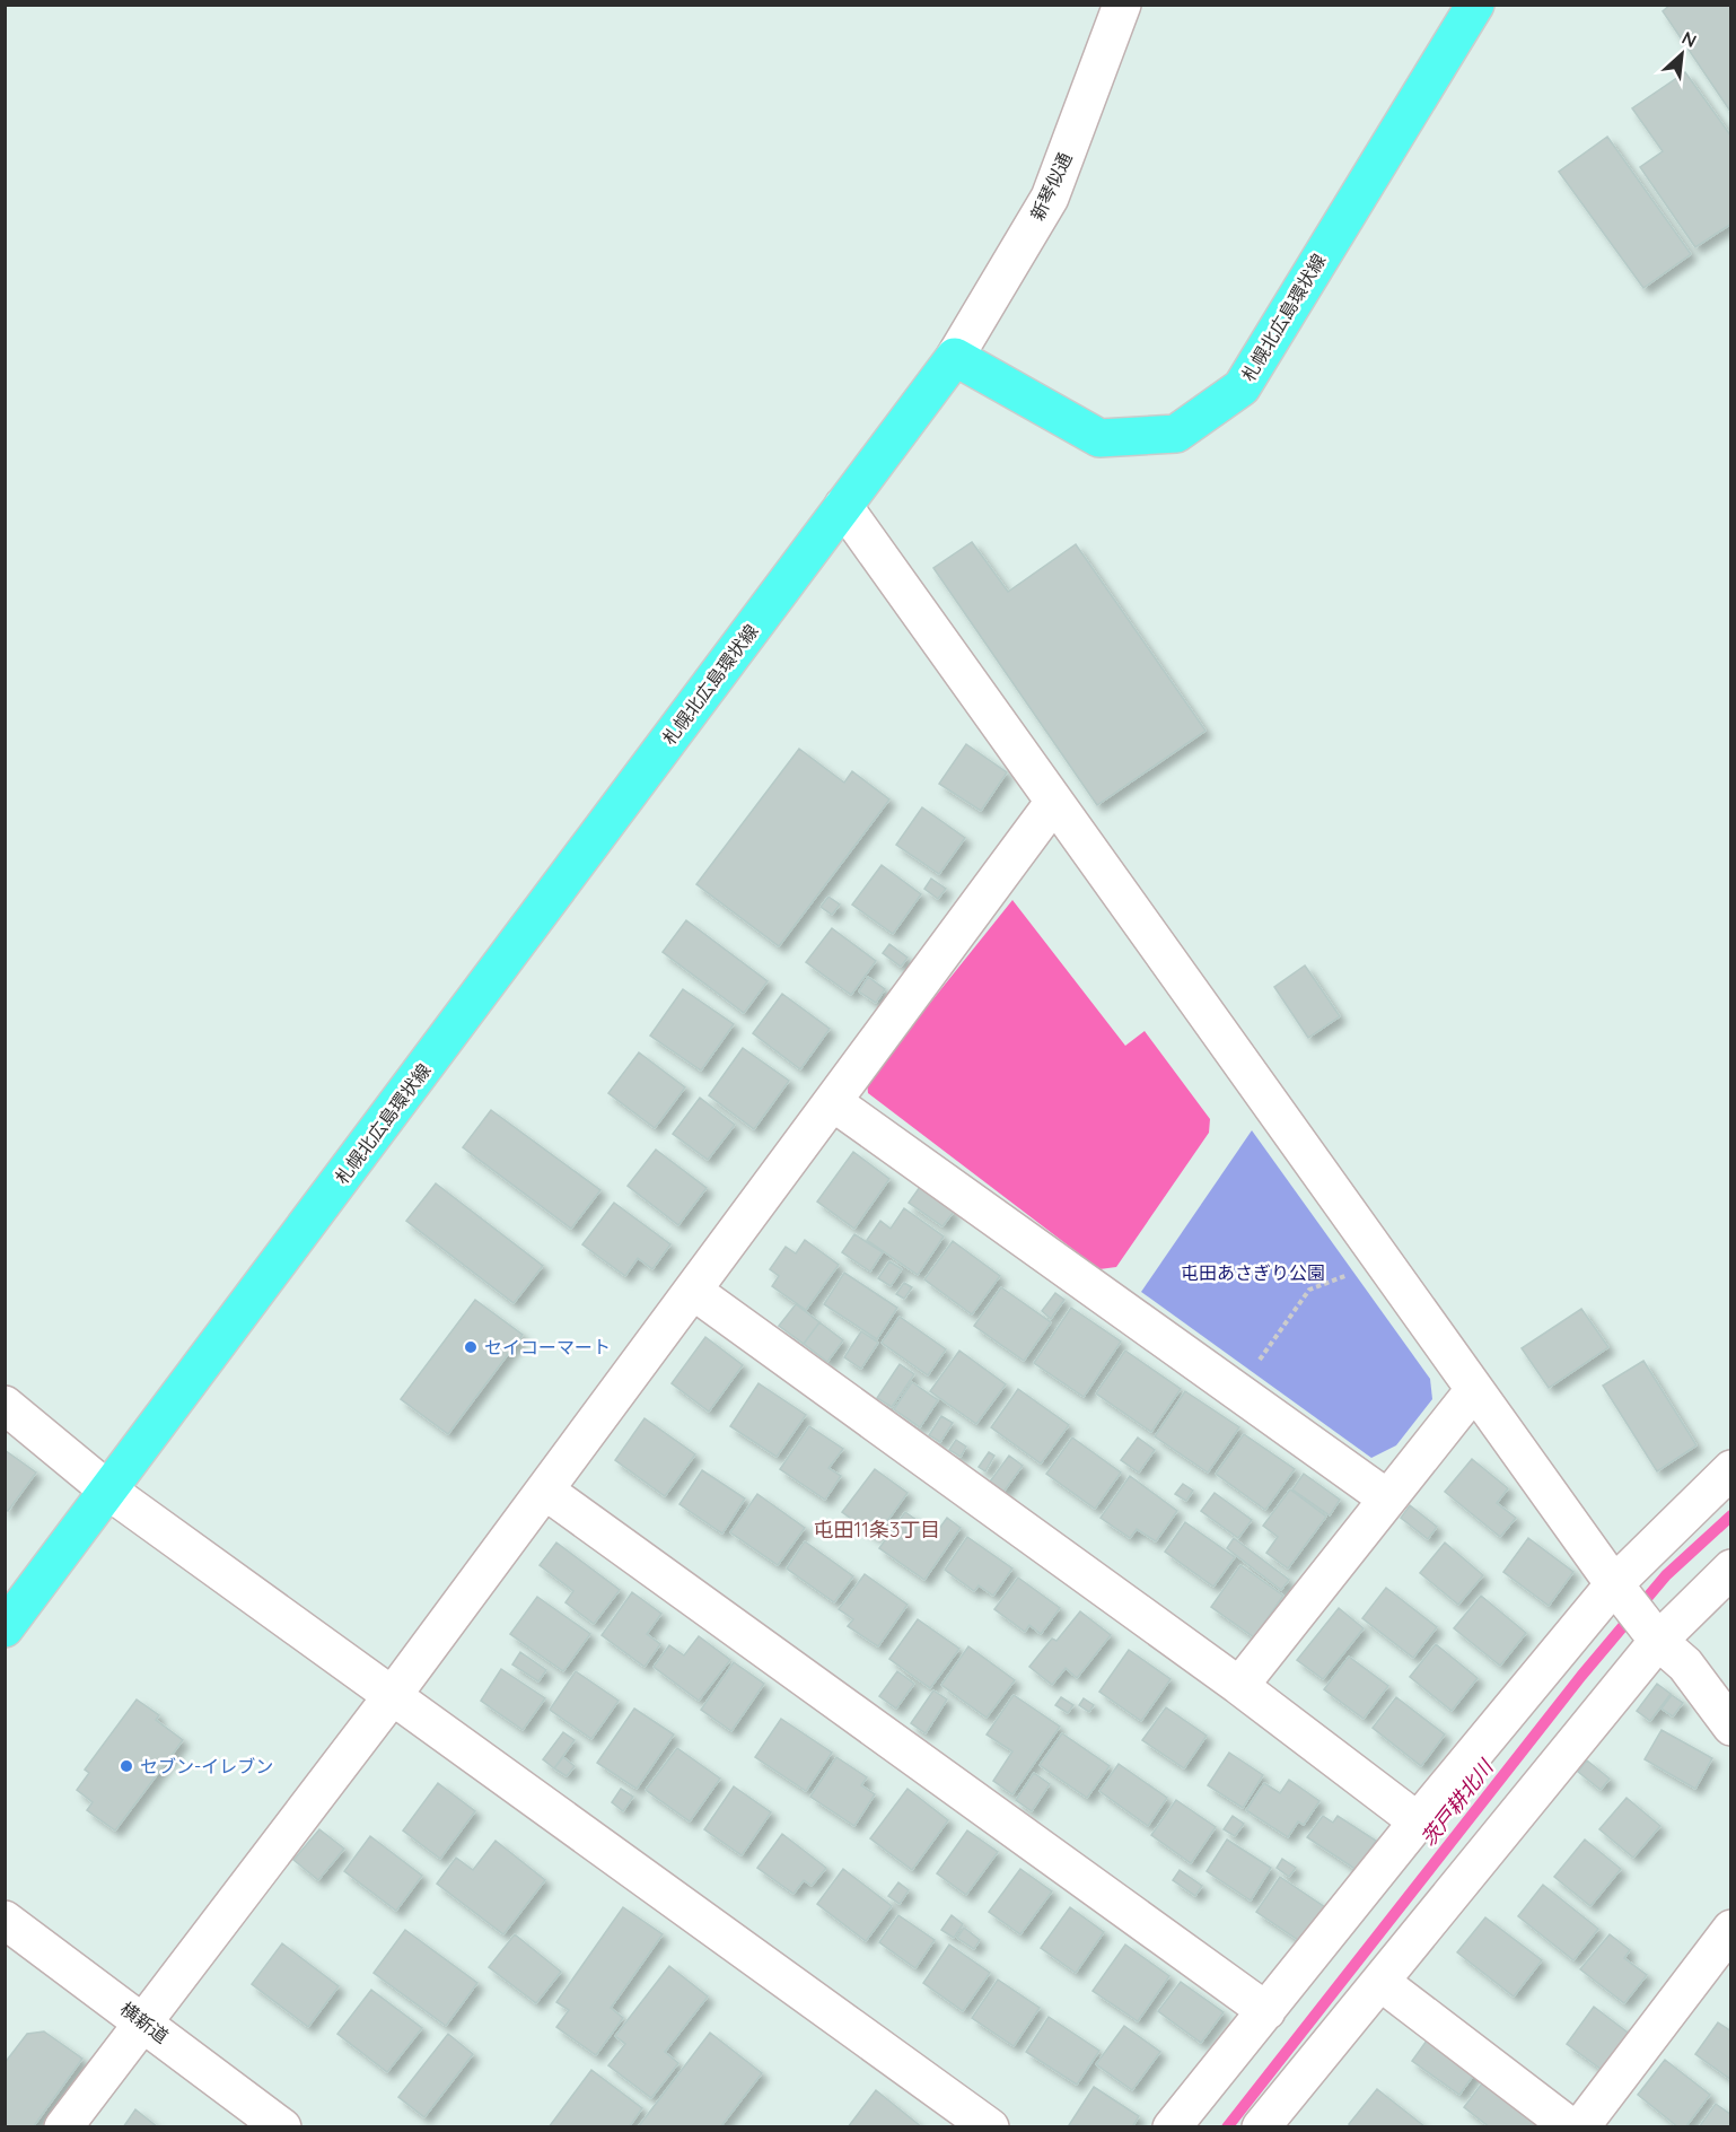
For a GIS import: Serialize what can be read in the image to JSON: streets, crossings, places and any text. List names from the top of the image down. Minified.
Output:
{"streets":{"main road":["札幌北広島環状線"],"street":["新琴似通","横新道"]},"crossings":[["新琴似通","札幌北広島環状線"]],"districts":["屯田11条3丁目"],"water":["茨戸耕北川"],"parks":["屯田あさぎり公園"],"places":["セイコーマート","セブン-イレブン"],"north":"top right"}
